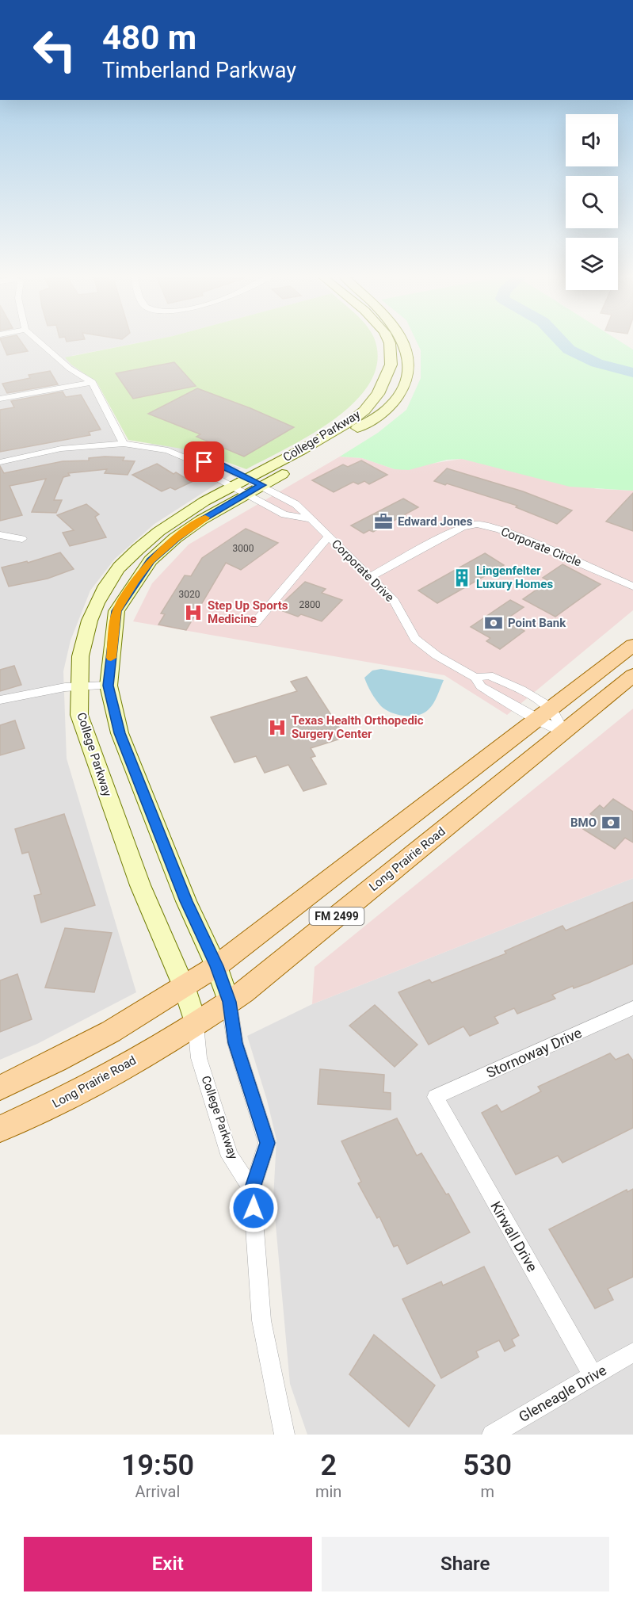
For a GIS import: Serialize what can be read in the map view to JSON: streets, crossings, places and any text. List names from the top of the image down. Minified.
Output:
{"streets":{"main road":["College Parkway","Long Prairie Road","FM 2499"],"street":["Corporate Circle","Corporate Drive","Stornoway Drive","Kirwall Drive","Gleneagle Drive"]},"crossings":[["College Parkway","Corporate Drive"],["College Parkway","Long Prairie Road"],["College Parkway","FM 2499"],["Corporate Circle","Corporate Drive"],["Corporate Drive","Long Prairie Road"],["Corporate Drive","FM 2499"],["Stornoway Drive","Kirwall Drive"],["Kirwall Drive","Gleneagle Drive"]],"places":{"office":["Edward Jones"],"building":["Lingenfelter Luxury Homes"],"hospital":["Step Up Sports Medicine","Texas Health Orthopedic Surgery Center"],"bank":["Point Bank","BMO"]},"house_numbers":["3000","3020","2800"],"page":{"turn":["480 m","Timberland Parkway"],"eta":["19:50","Arrival","2","min","530","m"],"buttons":["Exit","Share"]}}
